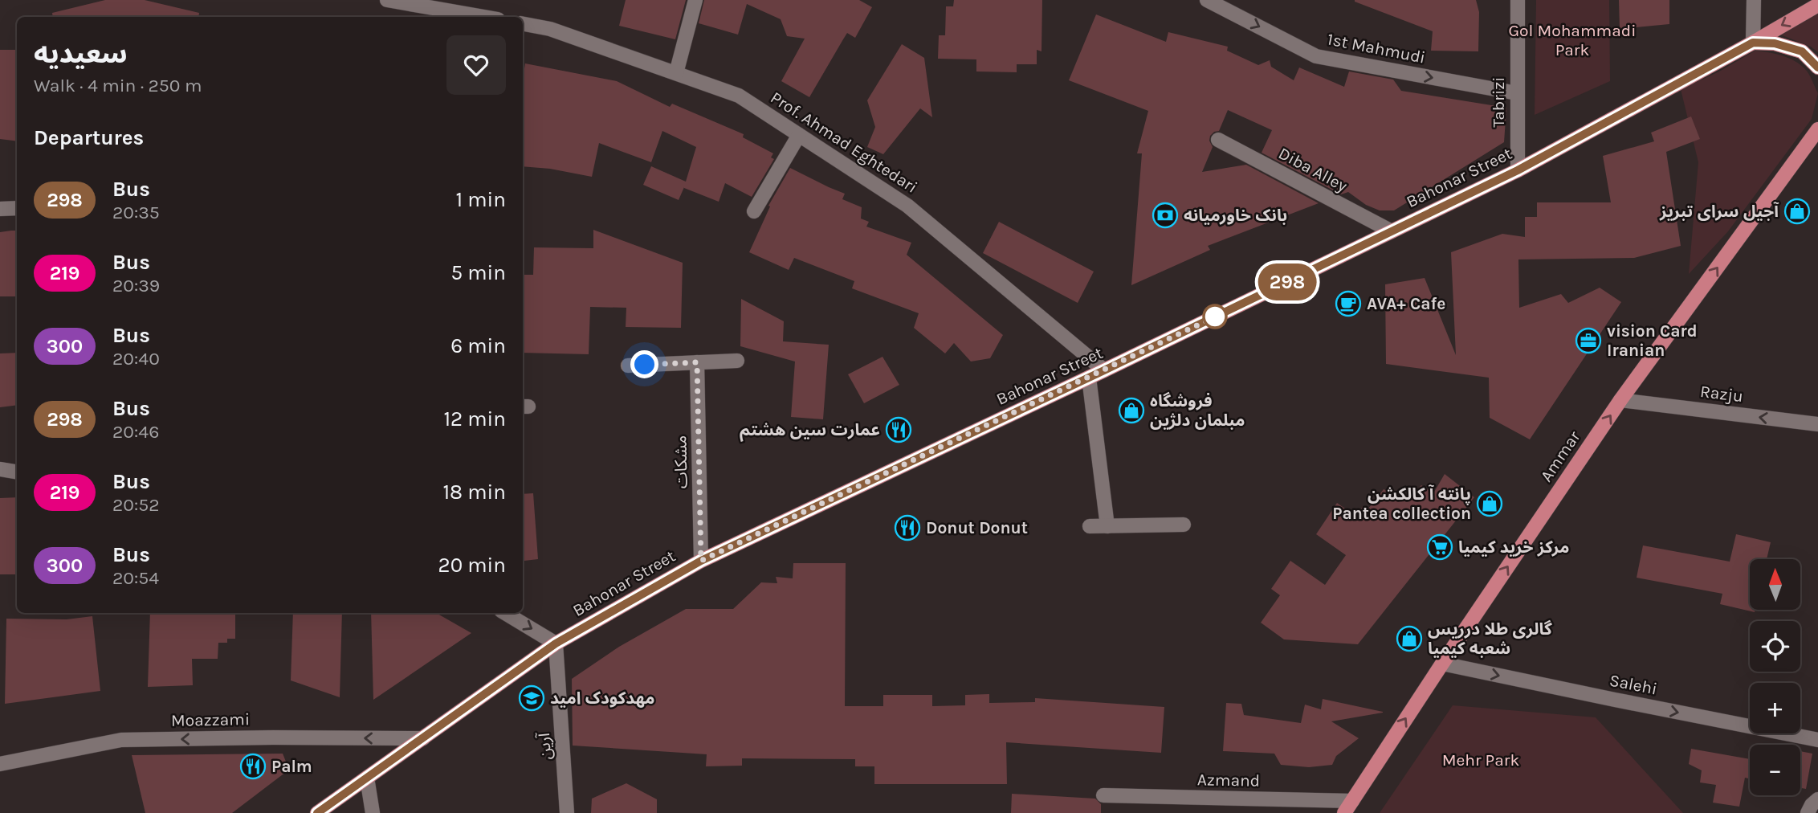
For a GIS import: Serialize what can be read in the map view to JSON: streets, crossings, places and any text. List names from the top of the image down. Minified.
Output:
{"streets":{"main road":["Bahonar Street","Ammar"],"street":["1st Mahmudi","Tabrizi","Prof. Ahmad Eghtedari","Diba Alley","Razju","مشکات","Salehi","Moazzami","آرین","Azmand"]},"crossings":[["1st Mahmudi","Tabrizi"],["Tabrizi","Bahonar Street"],["Prof. Ahmad Eghtedari","Bahonar Street"],["Diba Alley","Bahonar Street"],["Bahonar Street","مشکات"],["Bahonar Street","Moazzami"],["Bahonar Street","آرین"],["Razju","Ammar"],["Ammar","Salehi"],["Ammar","Azmand"]],"one_way":["1st Mahmudi","Razju","Ammar","Salehi","Moazzami"],"parks":["Gol Mohammadi Park","Mehr Park"],"places":{"shop":["آجیل سرای تبریز","فروشگاه مبلمان دلژین","پانته آ کالکشن Pantea collection","گالرى طلا درريس شعبه كيميا"],"bank":["بانک خاورمیانه"],"cafe":["AVA+ Cafe"],"office":["vision Card Iranian"],"restaurant":["عمارت سین هشتم","Donut Donut","Palm"],"supermarket":["مرکز خرید کیمیا"],"school or university":["مهدکودک امید"]},"lines":["bus line 298"],"north":"top","page":{"on_map":"298","heading":[["سعیدیه","Walk · 4 min · 250 m"],"Departures"],"list":[{"mark":"298","name":"Bus","note":"20:35","value":"1 min"},{"mark":"219","name":"Bus","note":"20:39","value":"5 min"},{"mark":"300","name":"Bus","note":"20:40","value":"6 min"},{"mark":"298","name":"Bus","note":"20:46","value":"12 min"},{"mark":"219","name":"Bus","note":"20:52","value":"18 min"},{"mark":"300","name":"Bus","note":"20:54","value":"20 min"}],"map_buttons":["+","−"]}}
